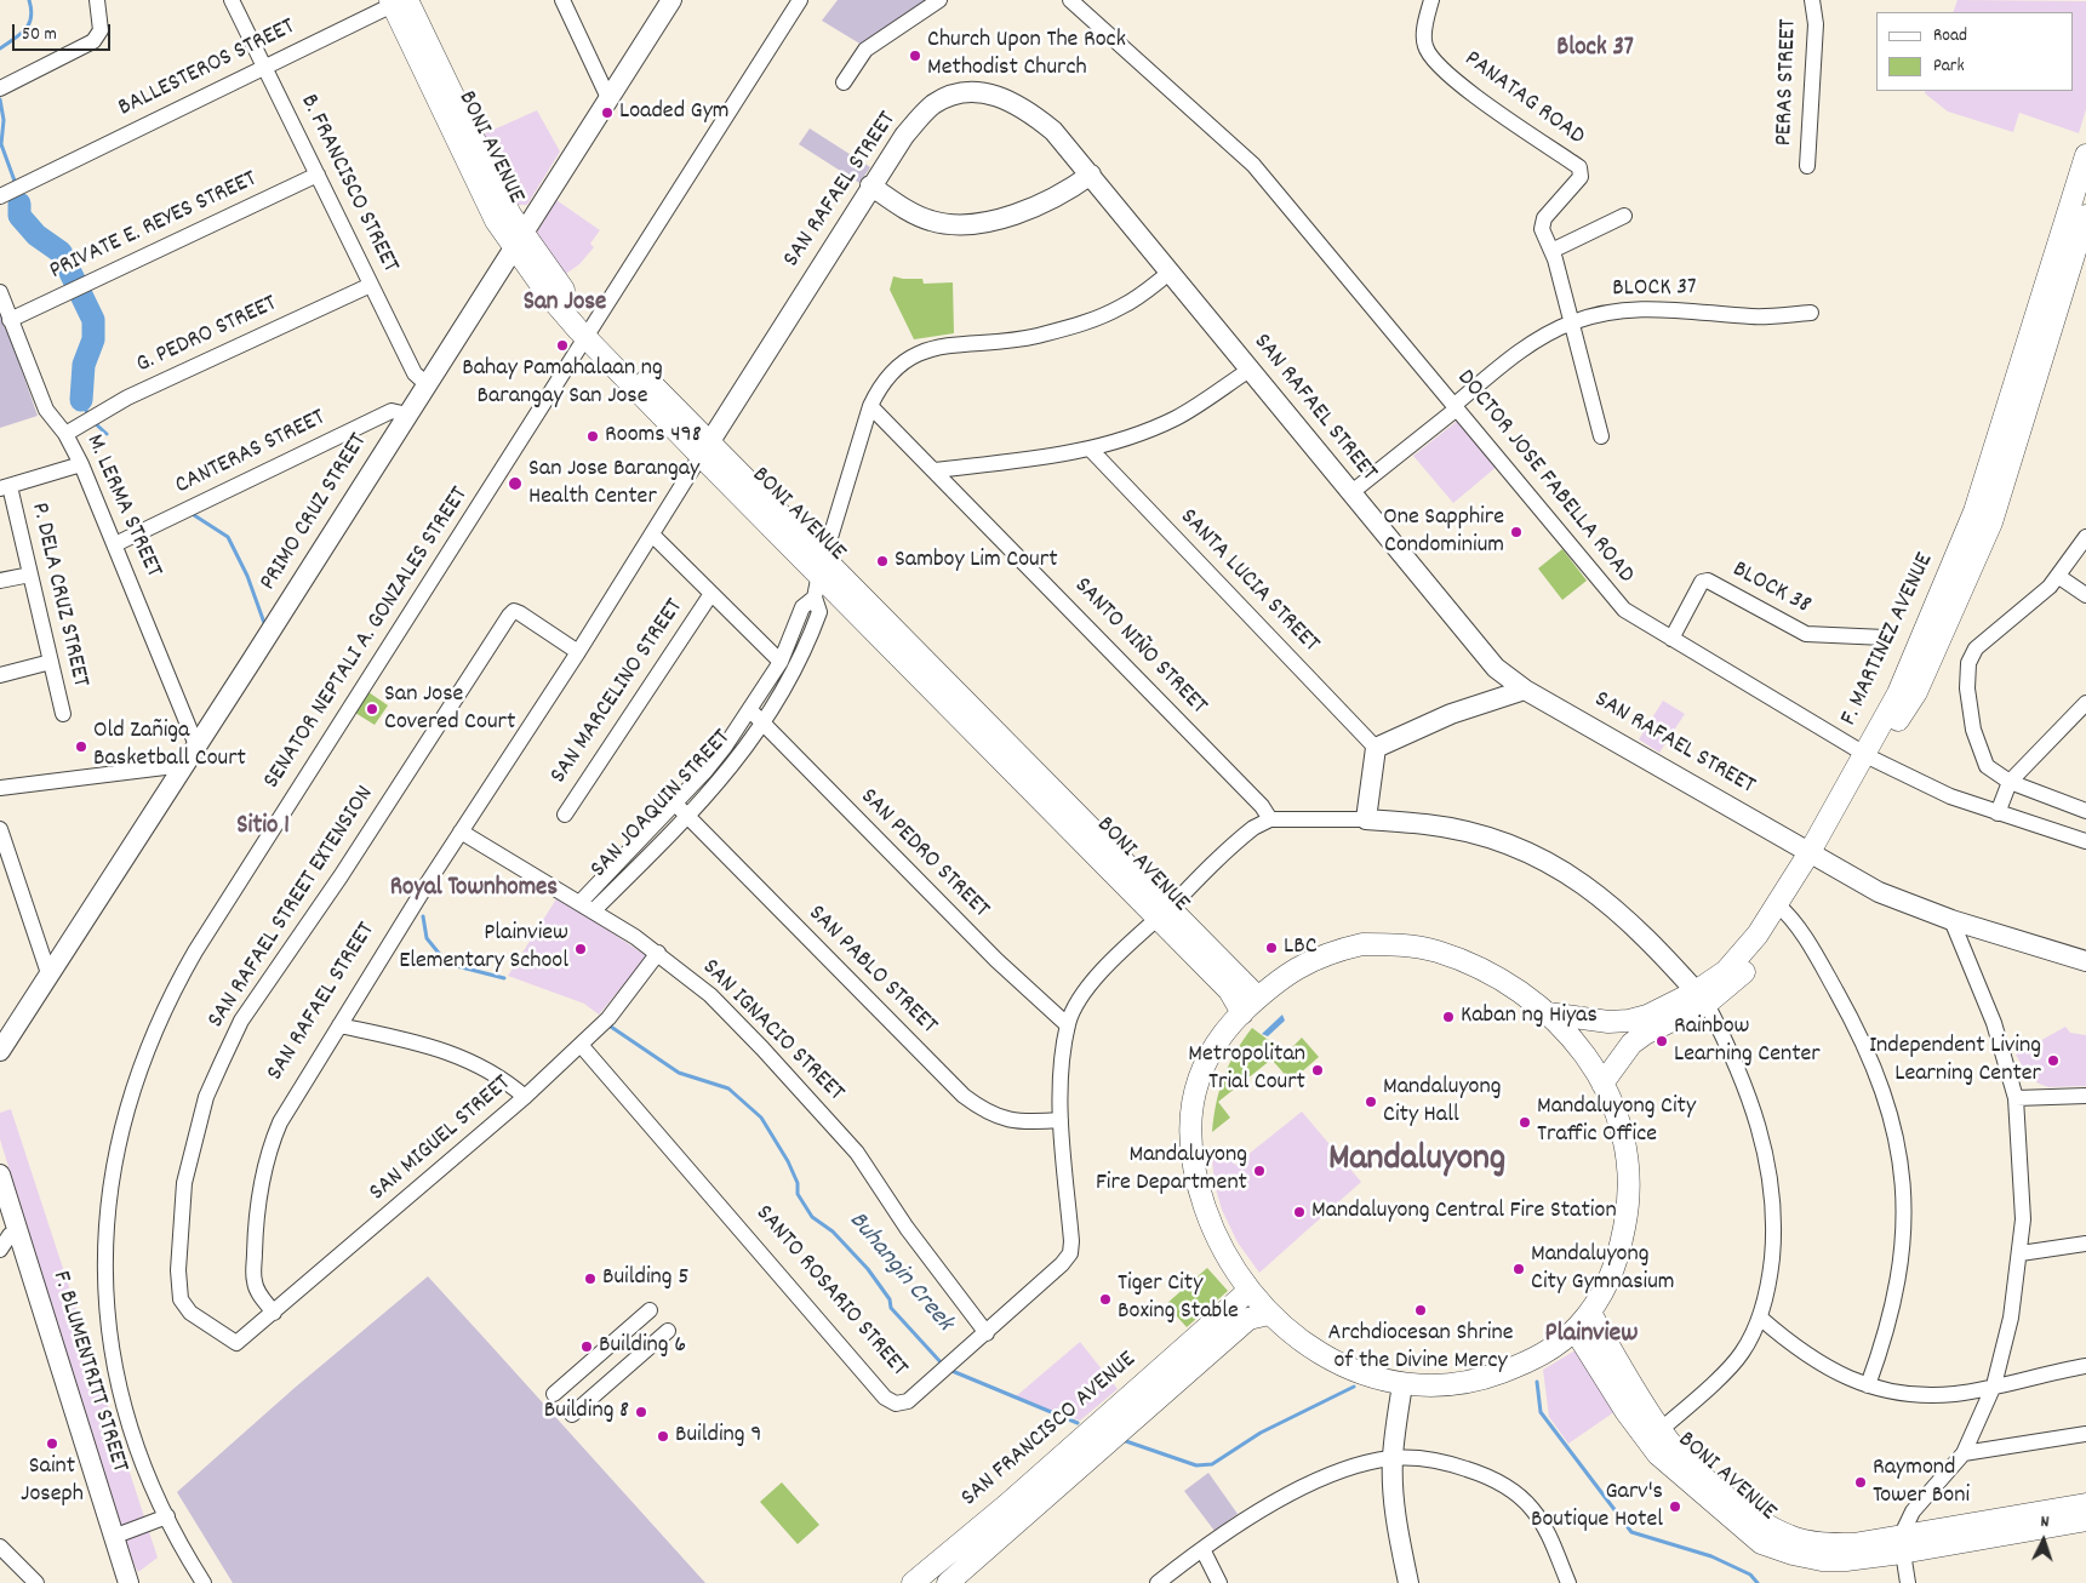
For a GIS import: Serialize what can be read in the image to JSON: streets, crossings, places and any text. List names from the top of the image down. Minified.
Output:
{"streets":{"main road":["BONI AVENUE","F. MARTINEZ AVENUE","SAN FRANCISCO AVENUE"],"street":["BALLESTEROS STREET","PERAS STREET","PANATAG ROAD","B. FRANCISCO STREET","SAN RAFAEL STREET","PRIVATE E. REYES STREET","BLOCK 37","G. PEDRO STREET","CANTERAS STREET","DOCTOR JOSE FABELLA ROAD","M. LERMA STREET","PRIMO CRUZ STREET","SANTA LUCIA STREET","BLOCK 38","P. DELA CRUZ STREET","SENATOR NEPTALI A. GONZALES STREET","SANTO NIÑO STREET","SAN MARCELINO STREET","SAN JOAQUIN STREET","SAN PEDRO STREET","SAN RAFAEL STREET EXTENSION","SAN PABLO STREET","SAN IGNACIO STREET","SAN MIGUEL STREET","SANTO ROSARIO STREET","F. BLUMENTRITT STREET"]},"crossings":[["BALLESTEROS STREET","BONI AVENUE"],["BALLESTEROS STREET","B. FRANCISCO STREET"],["PANATAG ROAD","BLOCK 37"],["BONI AVENUE","SAN RAFAEL STREET"],["BONI AVENUE","PRIMO CRUZ STREET"],["BONI AVENUE","SENATOR NEPTALI A. GONZALES STREET"],["BONI AVENUE","SAN JOAQUIN STREET"],["BONI AVENUE","SANTO ROSARIO STREET"],["B. FRANCISCO STREET","PRIVATE E. REYES STREET"],["B. FRANCISCO STREET","G. PEDRO STREET"],["B. FRANCISCO STREET","PRIMO CRUZ STREET"],["SAN RAFAEL STREET","BLOCK 37"],["SAN RAFAEL STREET","F. MARTINEZ AVENUE"],["SAN RAFAEL STREET","SAN JOAQUIN STREET"],["SAN RAFAEL STREET","SAN RAFAEL STREET EXTENSION"],["SAN RAFAEL STREET","SAN IGNACIO STREET"],["SAN RAFAEL STREET","SAN MIGUEL STREET"],["PRIVATE E. REYES STREET","M. LERMA STREET"],["BLOCK 37","DOCTOR JOSE FABELLA ROAD"],["G. PEDRO STREET","M. LERMA STREET"],["CANTERAS STREET","M. LERMA STREET"],["CANTERAS STREET","PRIMO CRUZ STREET"],["DOCTOR JOSE FABELLA ROAD","BLOCK 38"],["DOCTOR JOSE FABELLA ROAD","F. MARTINEZ AVENUE"],["M. LERMA STREET","PRIMO CRUZ STREET"],["SANTO NIÑO STREET","SAN JOAQUIN STREET"],["SANTO NIÑO STREET","SANTO ROSARIO STREET"],["SAN JOAQUIN STREET","SAN PEDRO STREET"],["SAN JOAQUIN STREET","SAN PABLO STREET"],["SAN JOAQUIN STREET","SAN IGNACIO STREET"],["SAN PEDRO STREET","SANTO ROSARIO STREET"],["SAN RAFAEL STREET EXTENSION","SAN MIGUEL STREET"],["SAN PABLO STREET","SANTO ROSARIO STREET"],["SAN IGNACIO STREET","SAN MIGUEL STREET"],["SAN IGNACIO STREET","SANTO ROSARIO STREET"],["SAN MIGUEL STREET","SANTO ROSARIO STREET"]],"districts":["Block 37","San Jose","Sitio 1","Royal Townhomes","Mandaluyong","Plainview"],"water":["Buhangin Creek"],"places":["Church Upon The Rock Methodist Church","Loaded Gym","Bahay Pamahalaan ng Barangay San Jose","Rooms 498","San Jose Barangay Health Center","One Sapphire Condominium","Samboy Lim Court","San Jose Covered Court","Old Zañiga Basketball Court","LBC","Plainview Elementary School","Kaban ng Hiyas","Rainbow Learning Center","Independent Living Learning Center","Metropolitan Trial Court","Mandaluyong City Hall","Mandaluyong City Traffic Office","Mandaluyong Fire Department","Mandaluyong Central Fire Station","Mandaluyong City Gymnasium","Building 5","Tiger City Boxing Stable","Archdiocesan Shrine of the Divine Mercy","Building 6","Building 8","Building 9","Saint Joseph","Raymond Tower Boni","Garv's Boutique Hotel"],"legend":["Road","Park"],"scale_bar":"50 m","north":"top"}
